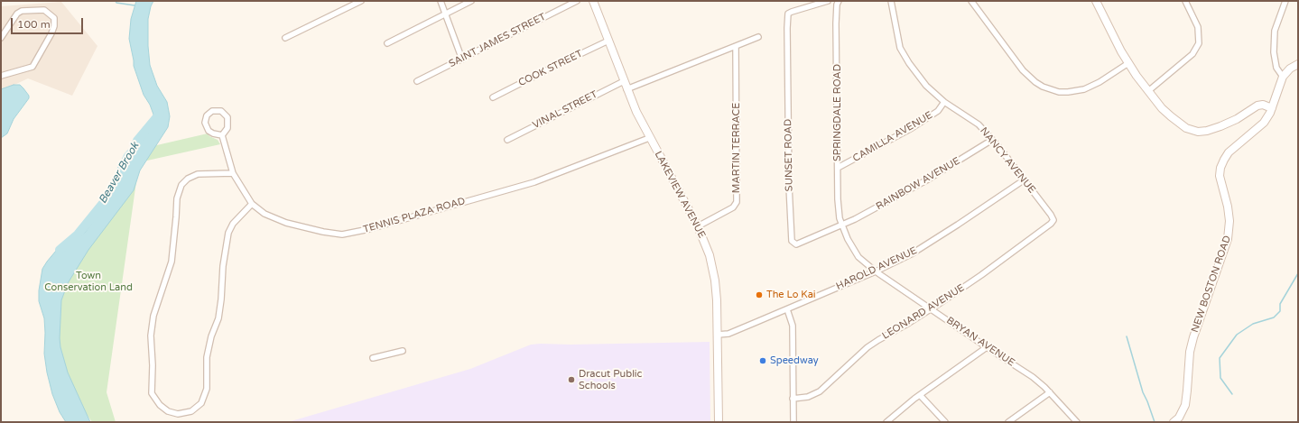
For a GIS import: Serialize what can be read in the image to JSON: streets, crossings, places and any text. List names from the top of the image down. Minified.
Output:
{"streets":{"street":["SAINT JAMES STREET","COOK STREET","VINAL STREET","SPRINGDALE ROAD","CAMILLA AVENUE","MARTIN TERRACE","SUNSET ROAD","NANCY AVENUE","RAINBOW AVENUE","LAKEVIEW AVENUE","TENNIS PLAZA ROAD","HAROLD AVENUE","NEW BOSTON ROAD","LEONARD AVENUE","BRYAN AVENUE"]},"crossings":[["COOK STREET","LAKEVIEW AVENUE"],["VINAL STREET","LAKEVIEW AVENUE"],["SPRINGDALE ROAD","CAMILLA AVENUE"],["SPRINGDALE ROAD","SUNSET ROAD"],["SPRINGDALE ROAD","RAINBOW AVENUE"],["SPRINGDALE ROAD","HAROLD AVENUE"],["SPRINGDALE ROAD","BRYAN AVENUE"],["CAMILLA AVENUE","NANCY AVENUE"],["MARTIN TERRACE","LAKEVIEW AVENUE"],["SUNSET ROAD","RAINBOW AVENUE"],["NANCY AVENUE","RAINBOW AVENUE"],["NANCY AVENUE","HAROLD AVENUE"],["NANCY AVENUE","LEONARD AVENUE"],["LAKEVIEW AVENUE","TENNIS PLAZA ROAD"],["LAKEVIEW AVENUE","HAROLD AVENUE"],["HAROLD AVENUE","BRYAN AVENUE"],["LEONARD AVENUE","BRYAN AVENUE"]],"water":["Beaver Brook"],"parks":["Town Conservation Land"],"places":["The Lo Kai","Speedway","Dracut Public Schools"],"scale_bar":"100 m"}
